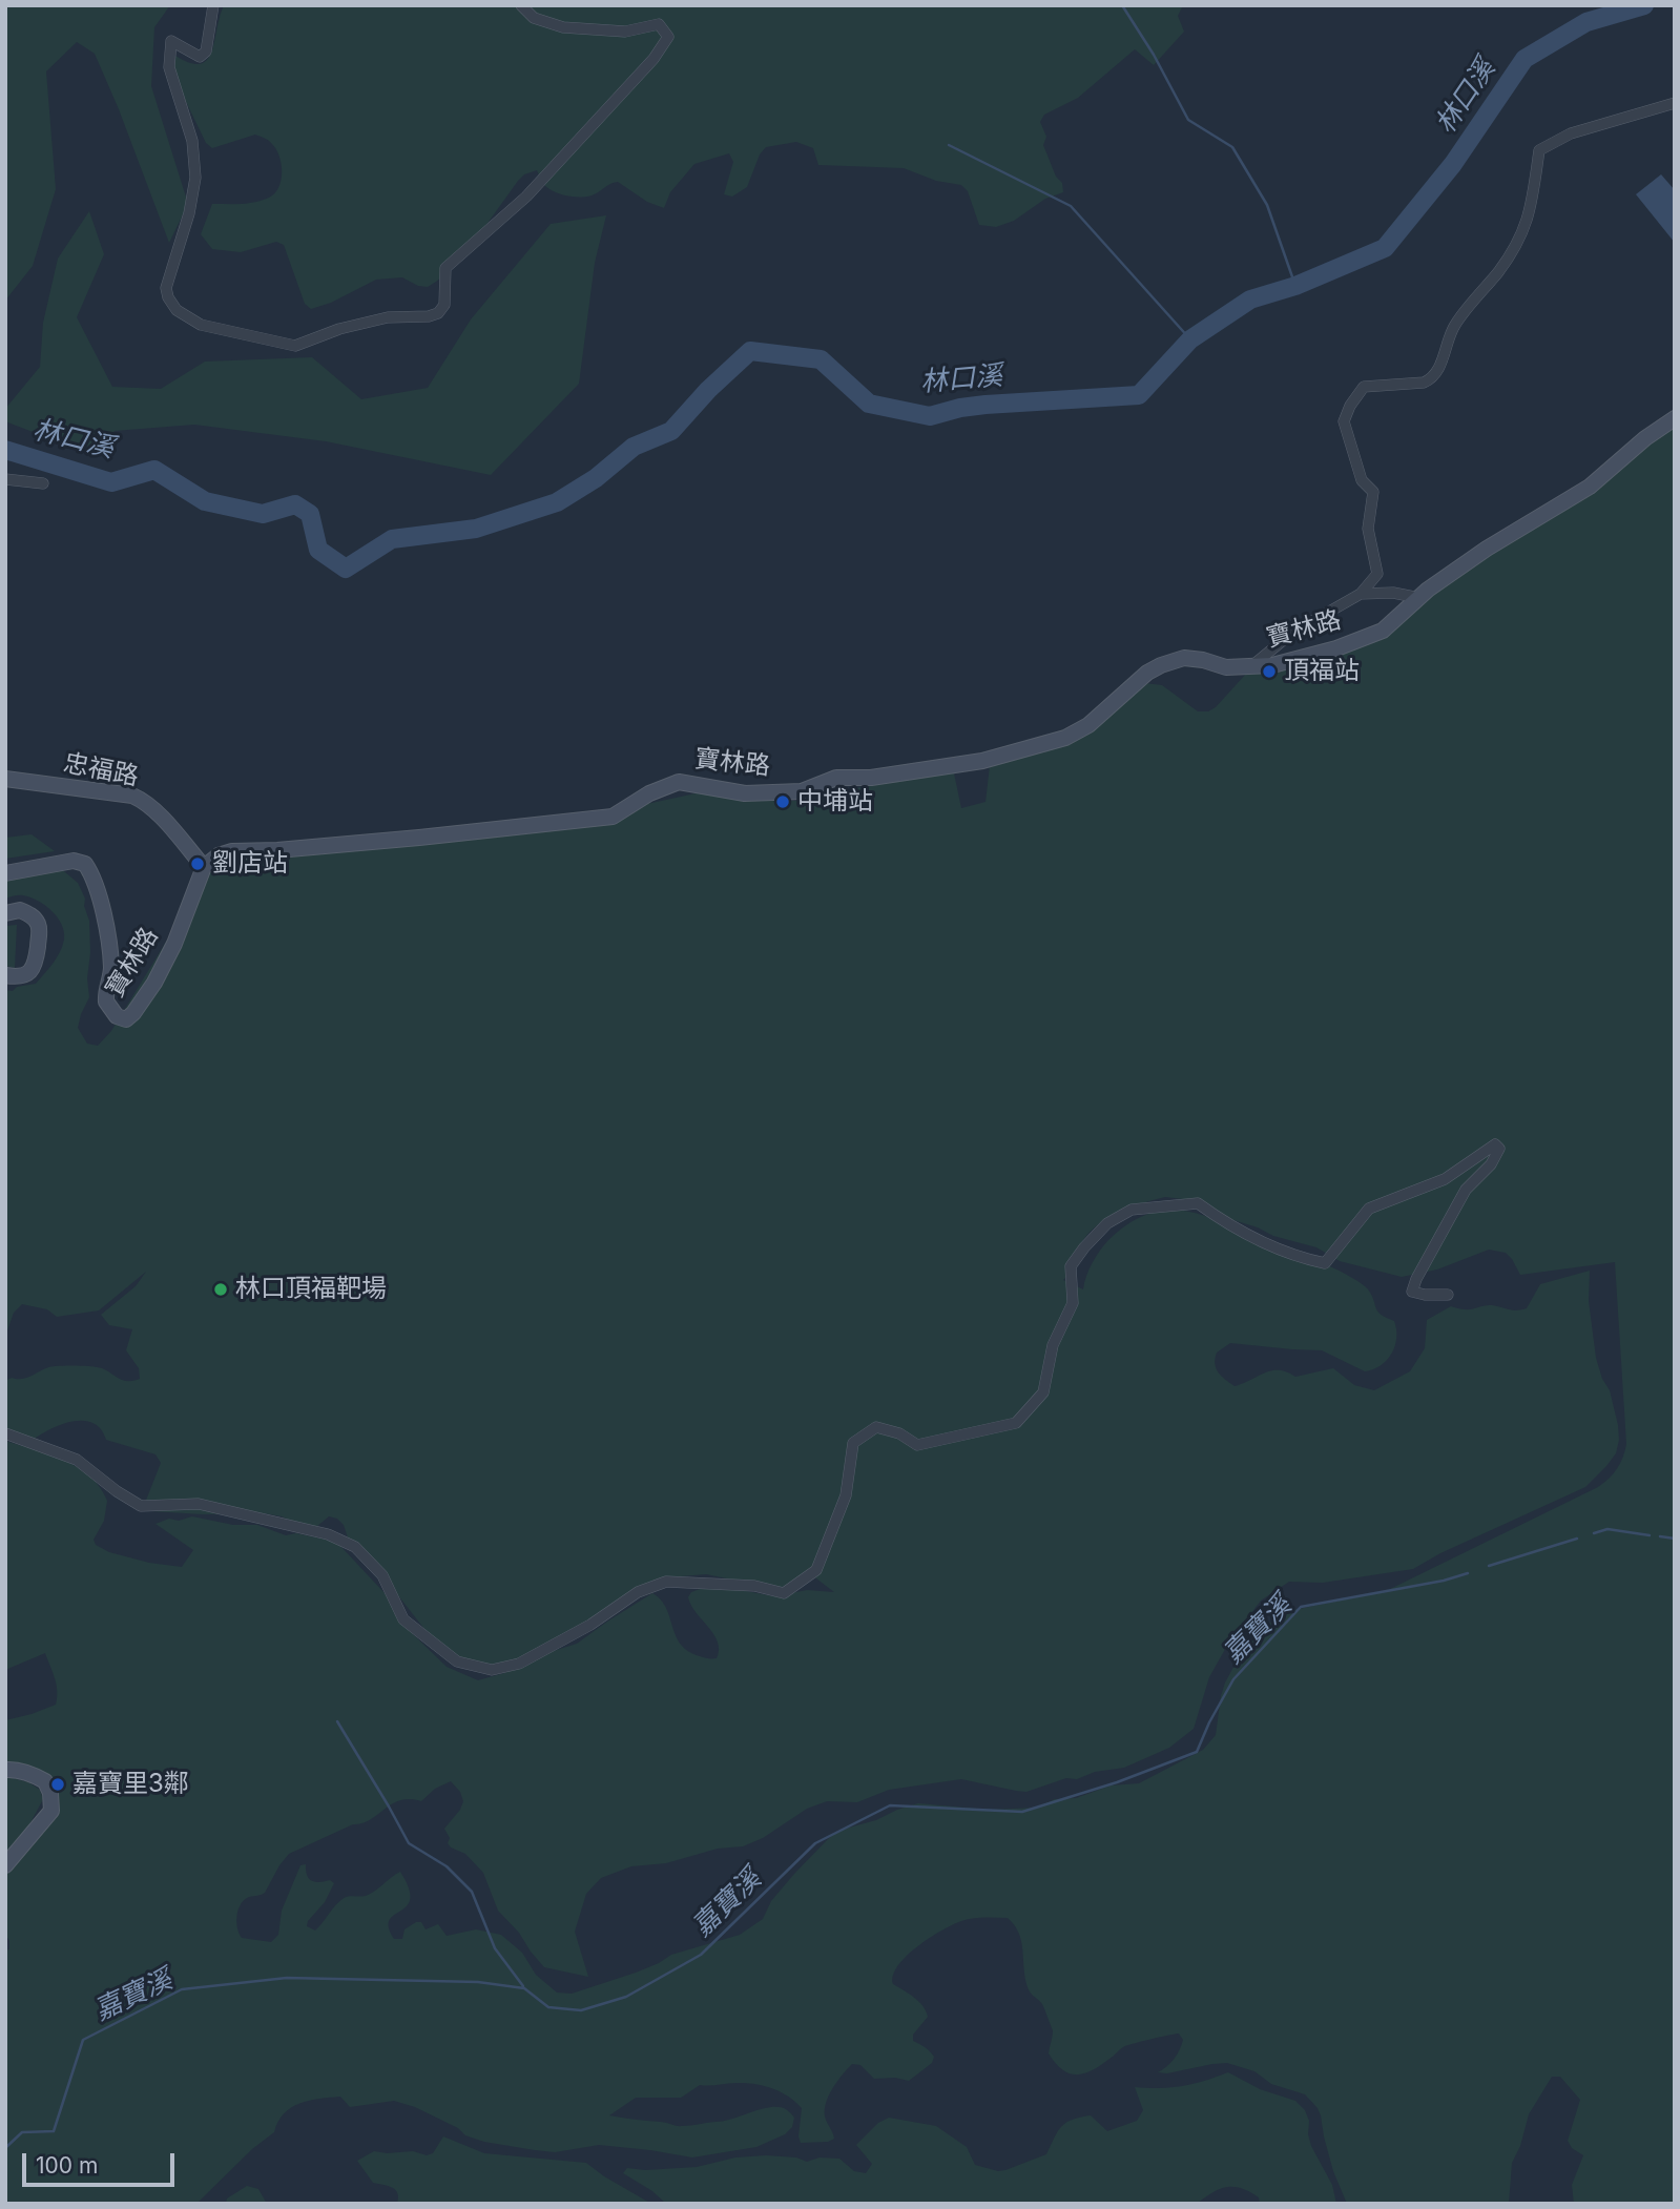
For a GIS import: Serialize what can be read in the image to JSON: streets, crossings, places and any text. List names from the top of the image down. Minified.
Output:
{"streets":{"main road":["寶林路","忠福路"]},"crossings":[["寶林路","忠福路"]],"water":["林口溪","嘉寶溪"],"places":["頂福站","中埔站","劉店站","林口頂福靶場","嘉寶里3鄰"],"scale_bar":"100 m"}
